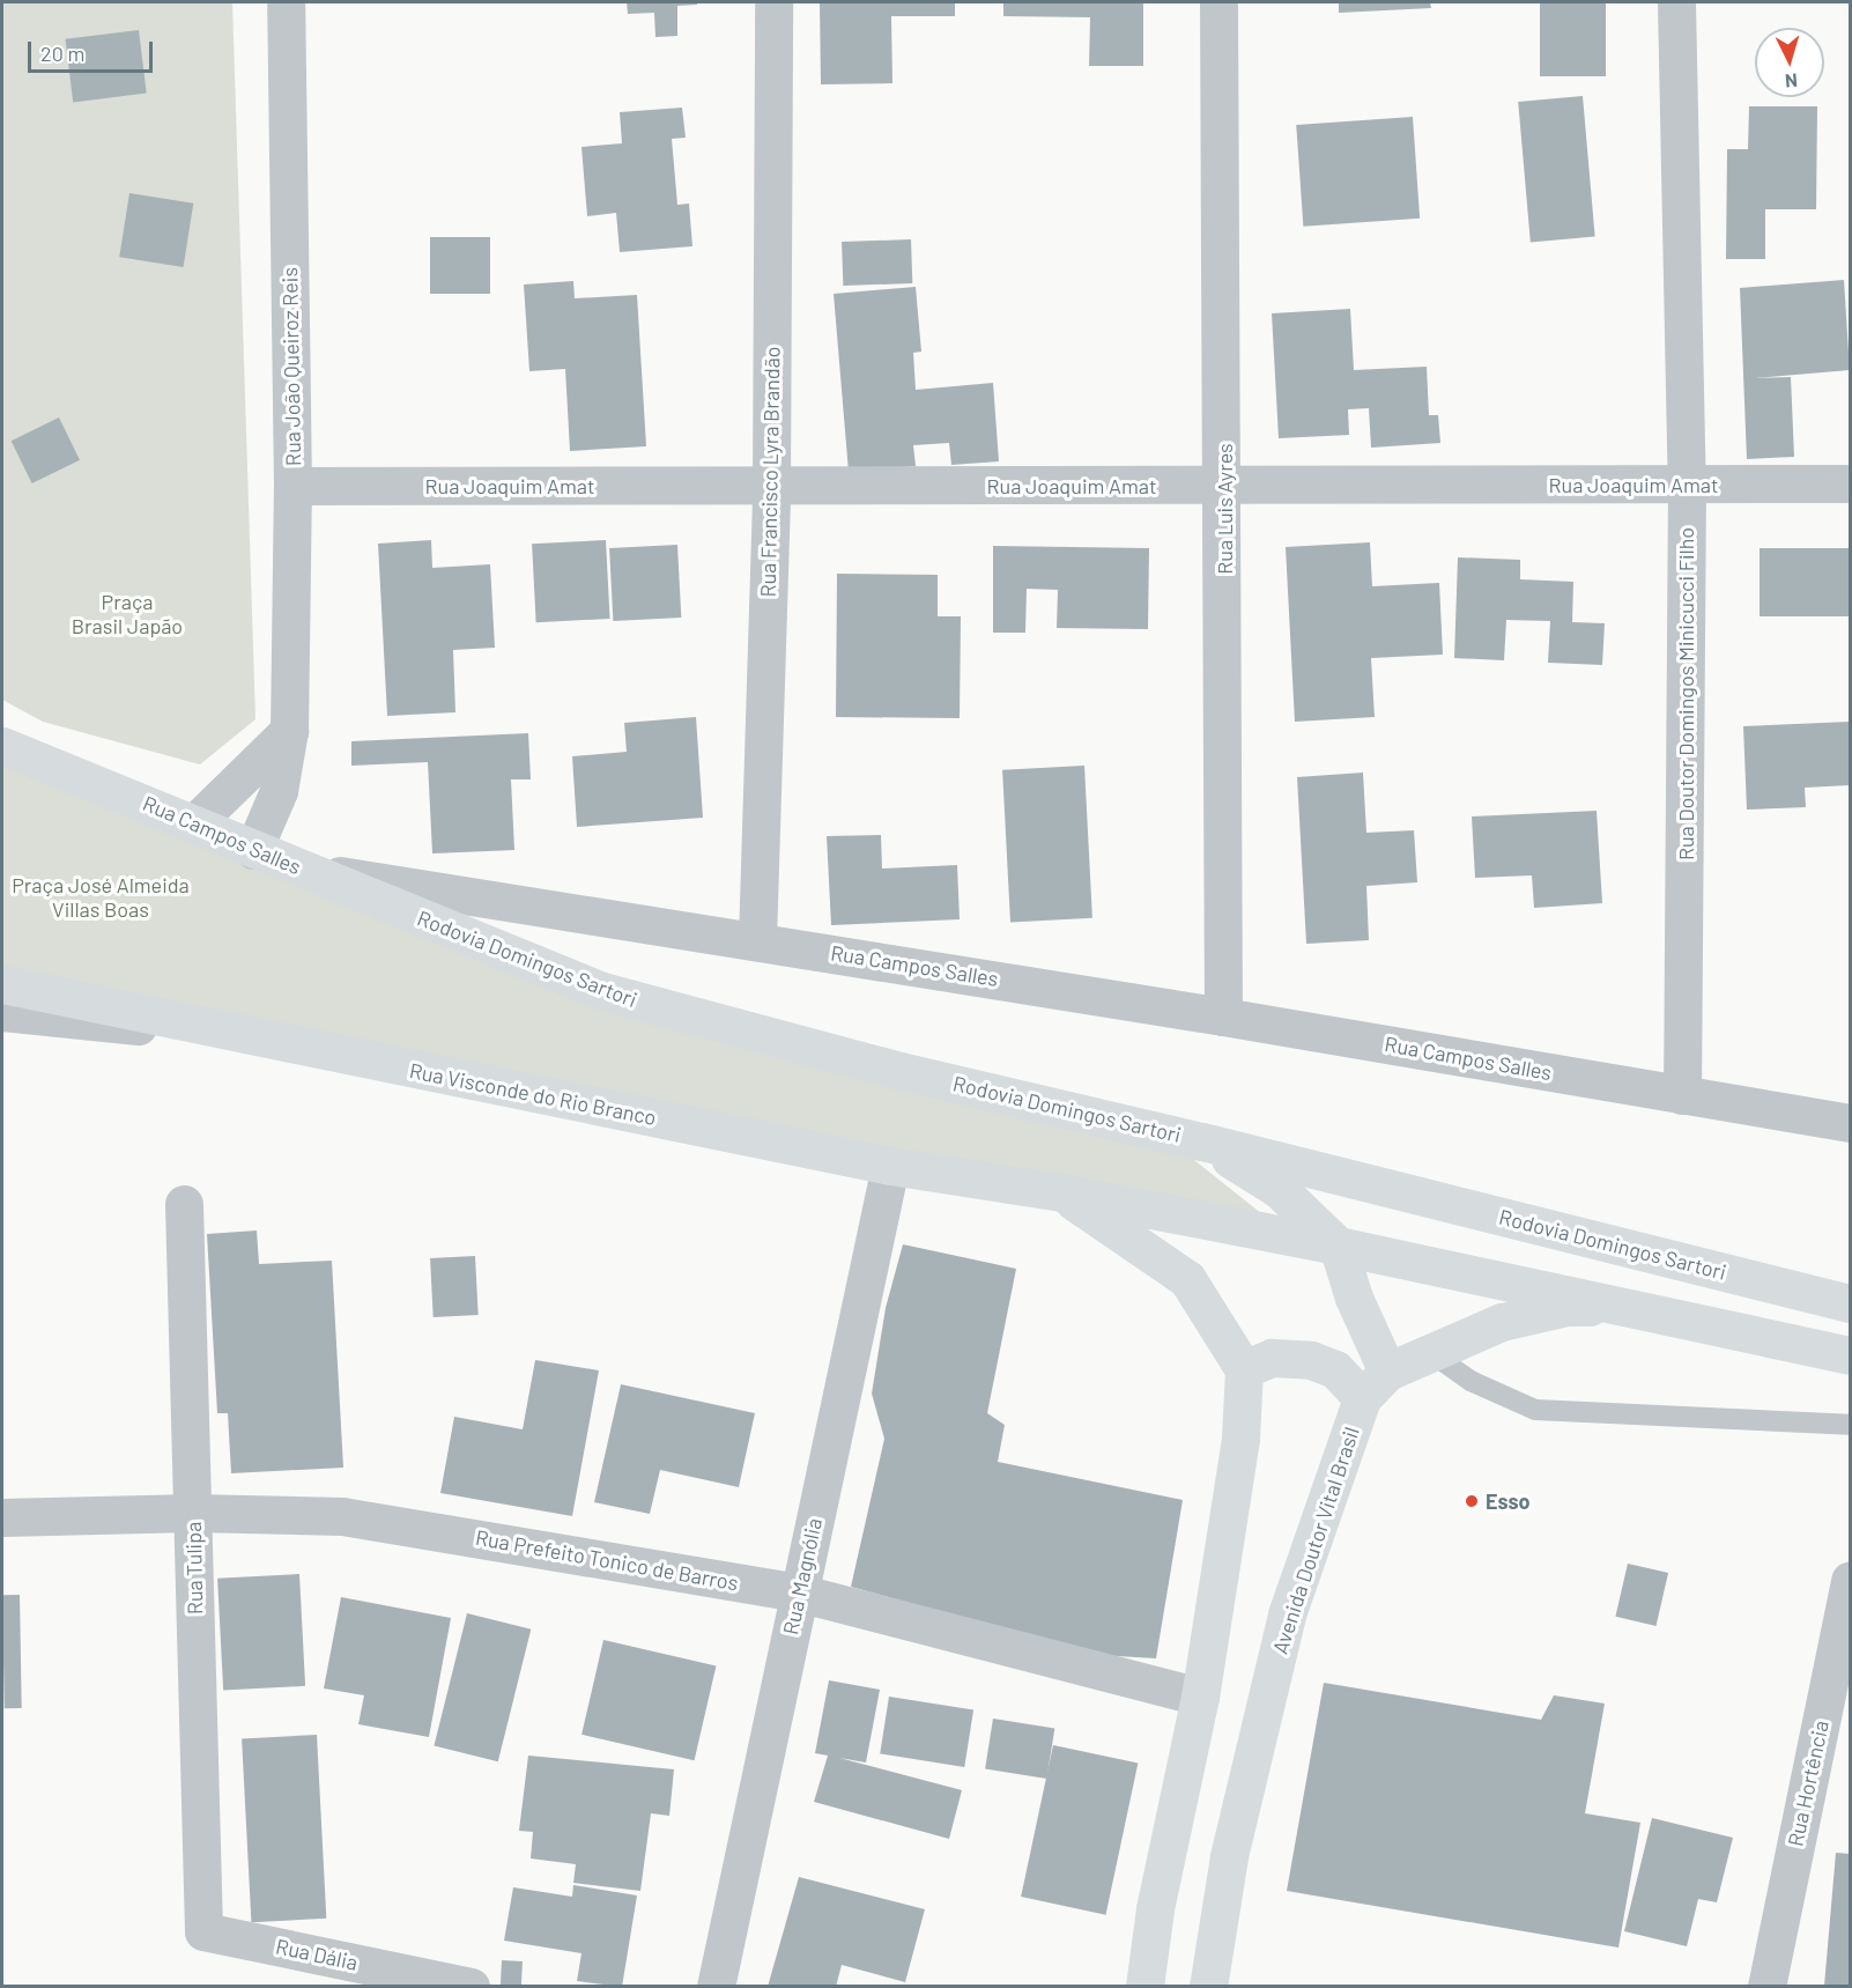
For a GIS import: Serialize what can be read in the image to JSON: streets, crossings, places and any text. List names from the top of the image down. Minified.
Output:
{"streets":{"main road":["Rua Campos Salles","Rodovia Domingos Sartori","Rua Visconde do Rio Branco","Avenida Doutor Vital Brasil"],"street":["Rua João Queiroz Reis","Rua Francisco Lyra Brandão","Rua Joaquim Amat","Rua Luis Ayres","Rua Doutor Domingos Minicucci Filho","Rua Prefeito Tonico de Barros","Rua Tulipa","Rua Magnólia","Rua Hortência","Rua Dália"]},"crossings":[["Rua João Queiroz Reis","Rua Joaquim Amat"],["Rua João Queiroz Reis","Rua Campos Salles"],["Rua Francisco Lyra Brandão","Rua Joaquim Amat"],["Rua Francisco Lyra Brandão","Rua Campos Salles"],["Rua Joaquim Amat","Rua Luis Ayres"],["Rua Joaquim Amat","Rua Doutor Domingos Minicucci Filho"],["Rua Luis Ayres","Rua Campos Salles"],["Rua Doutor Domingos Minicucci Filho","Rua Campos Salles"],["Rua Campos Salles","Rodovia Domingos Sartori"],["Rua Visconde do Rio Branco","Rua Magnólia"],["Rua Prefeito Tonico de Barros","Rua Tulipa"],["Rua Prefeito Tonico de Barros","Rua Magnólia"],["Rua Tulipa","Rua Dália"]],"parks":["Praça Brasil Japão","Praça José Almeida Villas Boas"],"places":["Esso"],"scale_bar":"20 m","north":"bottom"}
